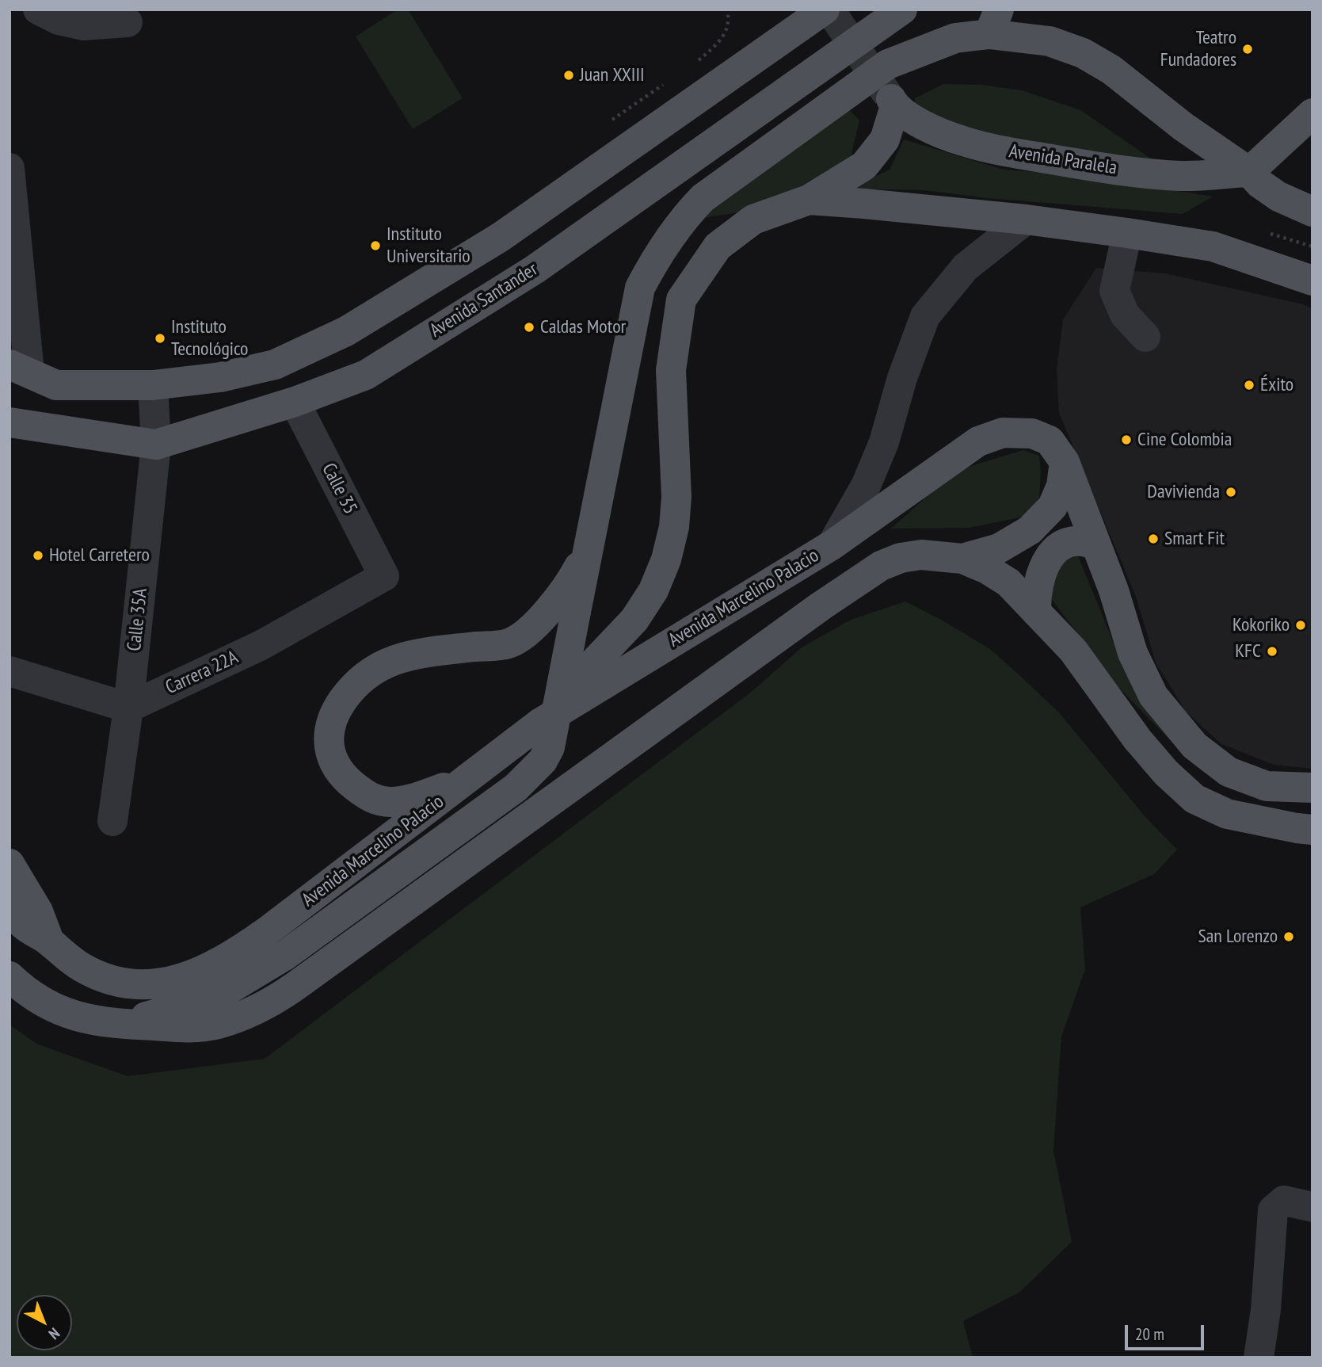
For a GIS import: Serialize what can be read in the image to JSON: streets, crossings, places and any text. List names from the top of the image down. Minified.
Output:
{"streets":{"main road":["Avenida Paralela","Avenida Santander","Avenida Marcelino Palacio"],"street":["Calle 35","Calle 35A","Carrera 22A"]},"crossings":[["Avenida Santander","Calle 35"],["Avenida Santander","Calle 35A"],["Calle 35","Carrera 22A"],["Calle 35A","Carrera 22A"]],"places":["Teatro Fundadores","Juan XXIII","Instituto Universitario","Caldas Motor","Instituto Tecnológico","Éxito","Cine Colombia","Davivienda","Smart Fit","Hotel Carretero","Kokoriko","KFC","San Lorenzo"],"scale_bar":"20 m","north":"bottom right"}
